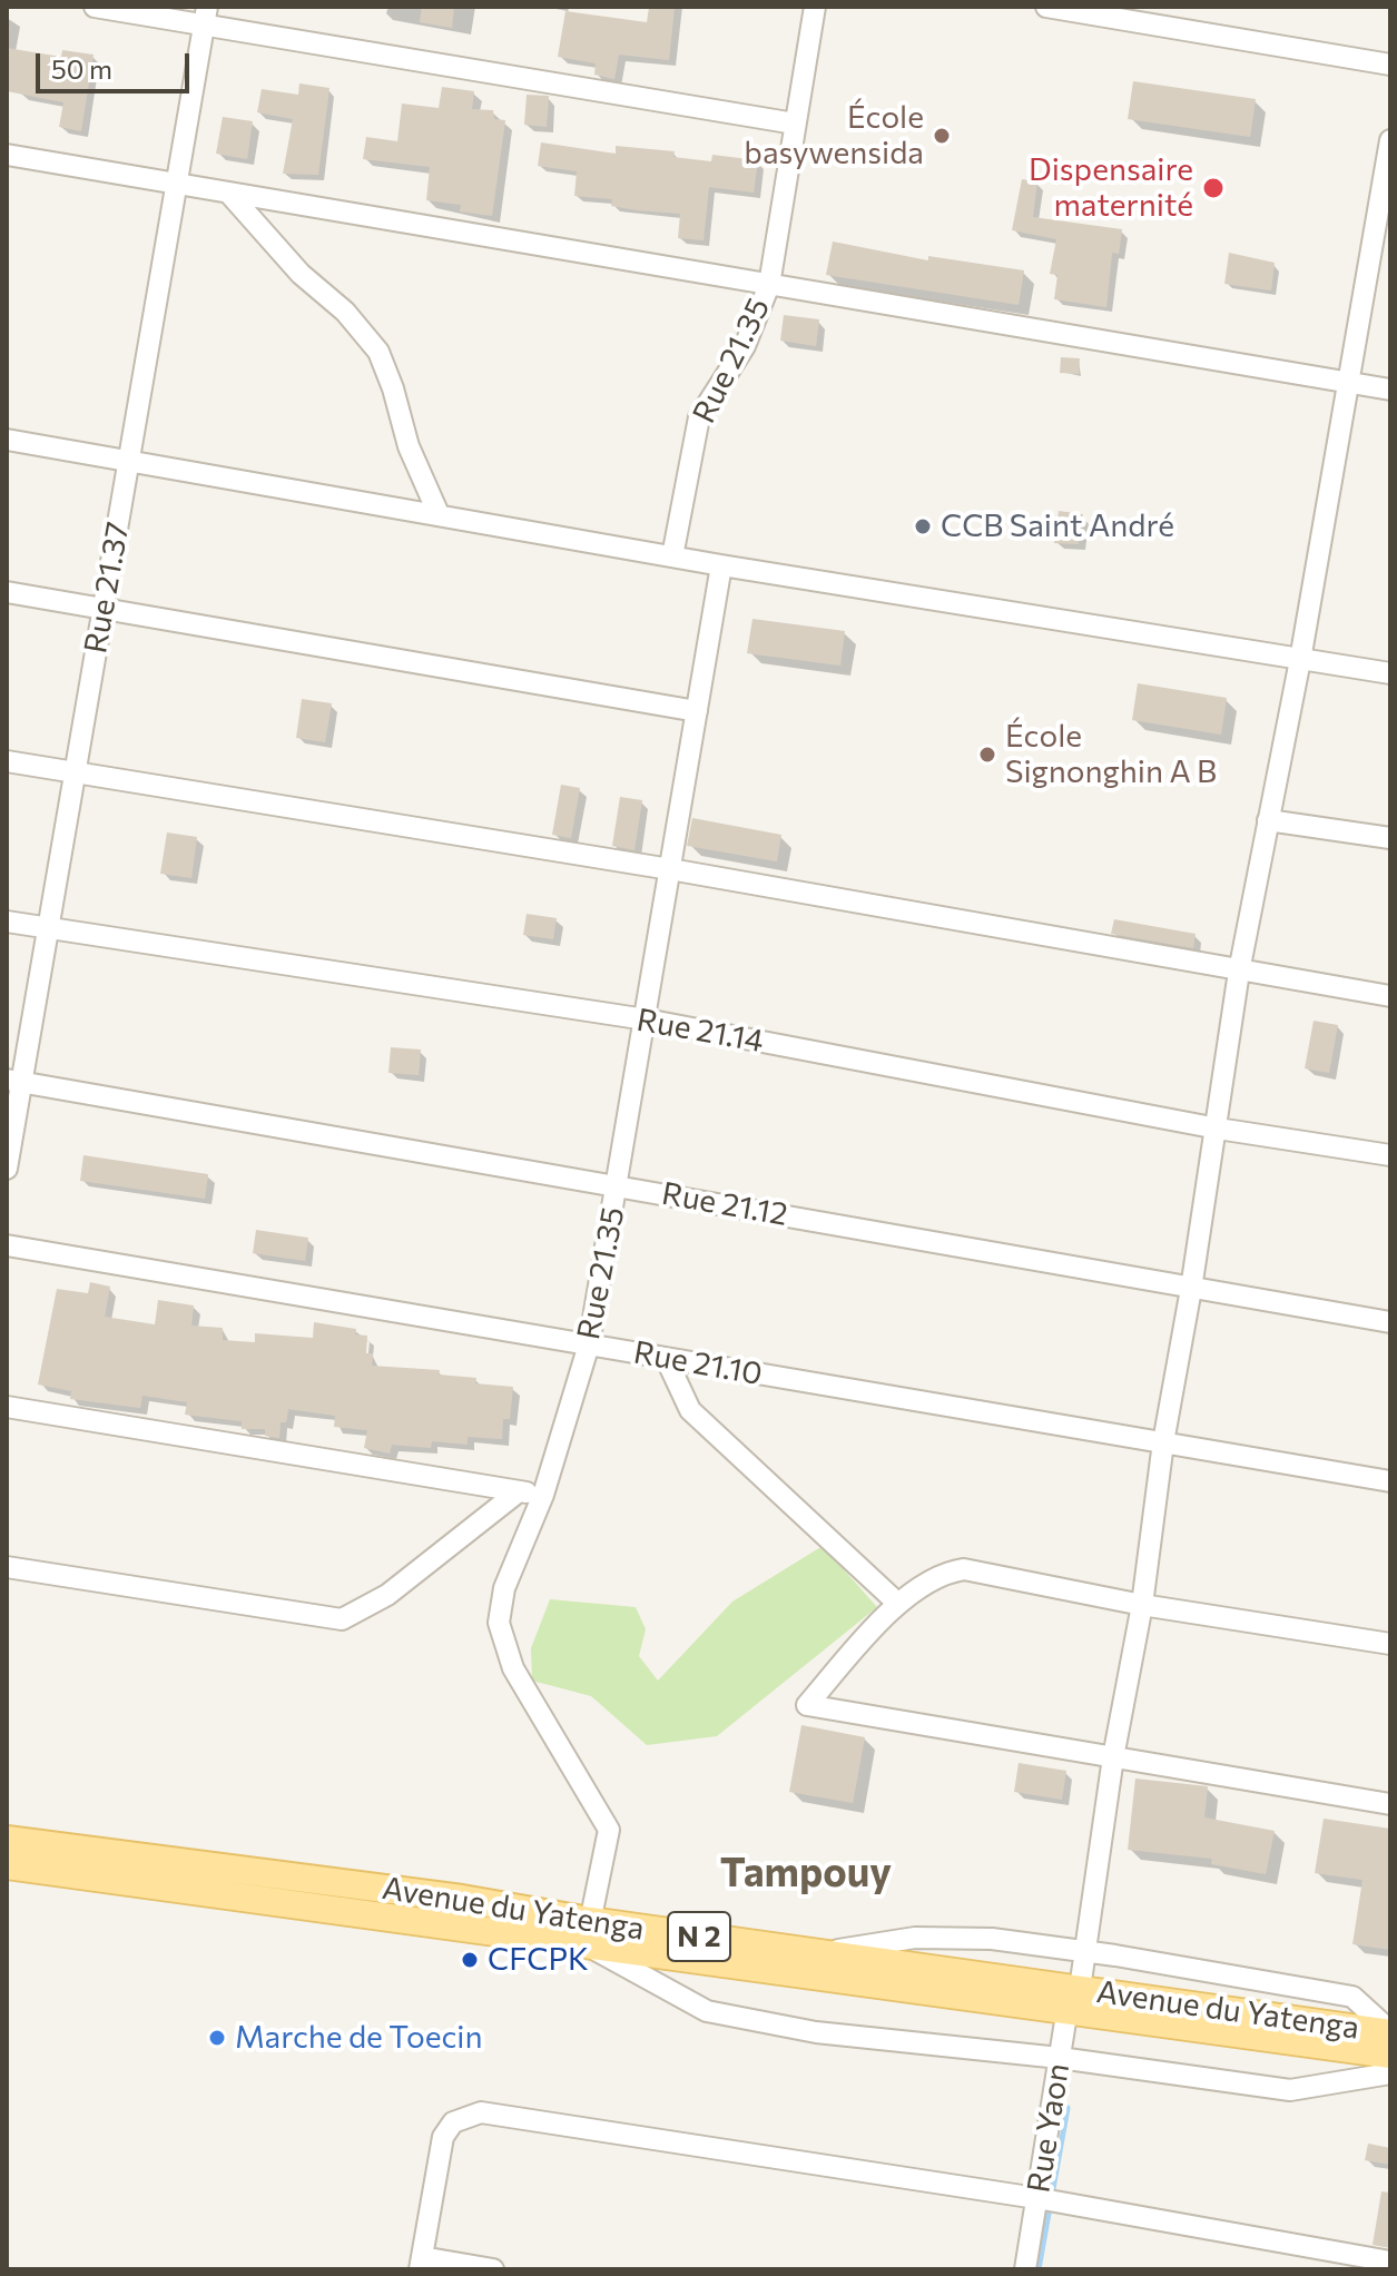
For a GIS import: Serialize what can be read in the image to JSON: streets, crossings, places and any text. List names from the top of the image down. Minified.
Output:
{"streets":{"main road":["Avenue du Yatenga","N 2"],"street":["Rue 21.35","Rue 21.37","Rue 21.14","Rue 21.12","Rue 21.10","Rue Yaon"]},"crossings":[["Rue 21.35","Rue 21.14"],["Rue 21.35","Rue 21.12"],["Rue 21.35","Rue 21.10"],["Rue 21.35","Avenue du Yatenga"],["Rue 21.37","Rue 21.14"],["Rue 21.37","Rue 21.12"],["Rue 21.14","Rue Yaon"],["Rue 21.12","Rue Yaon"],["Rue 21.10","Rue Yaon"],["Avenue du Yatenga","Rue Yaon"]],"districts":["Tampouy"],"places":["École basywensida","Dispensaire maternité","CCB Saint André","École Signonghin A B","CFCPK","Marche de Toecin"],"scale_bar":"50 m"}
